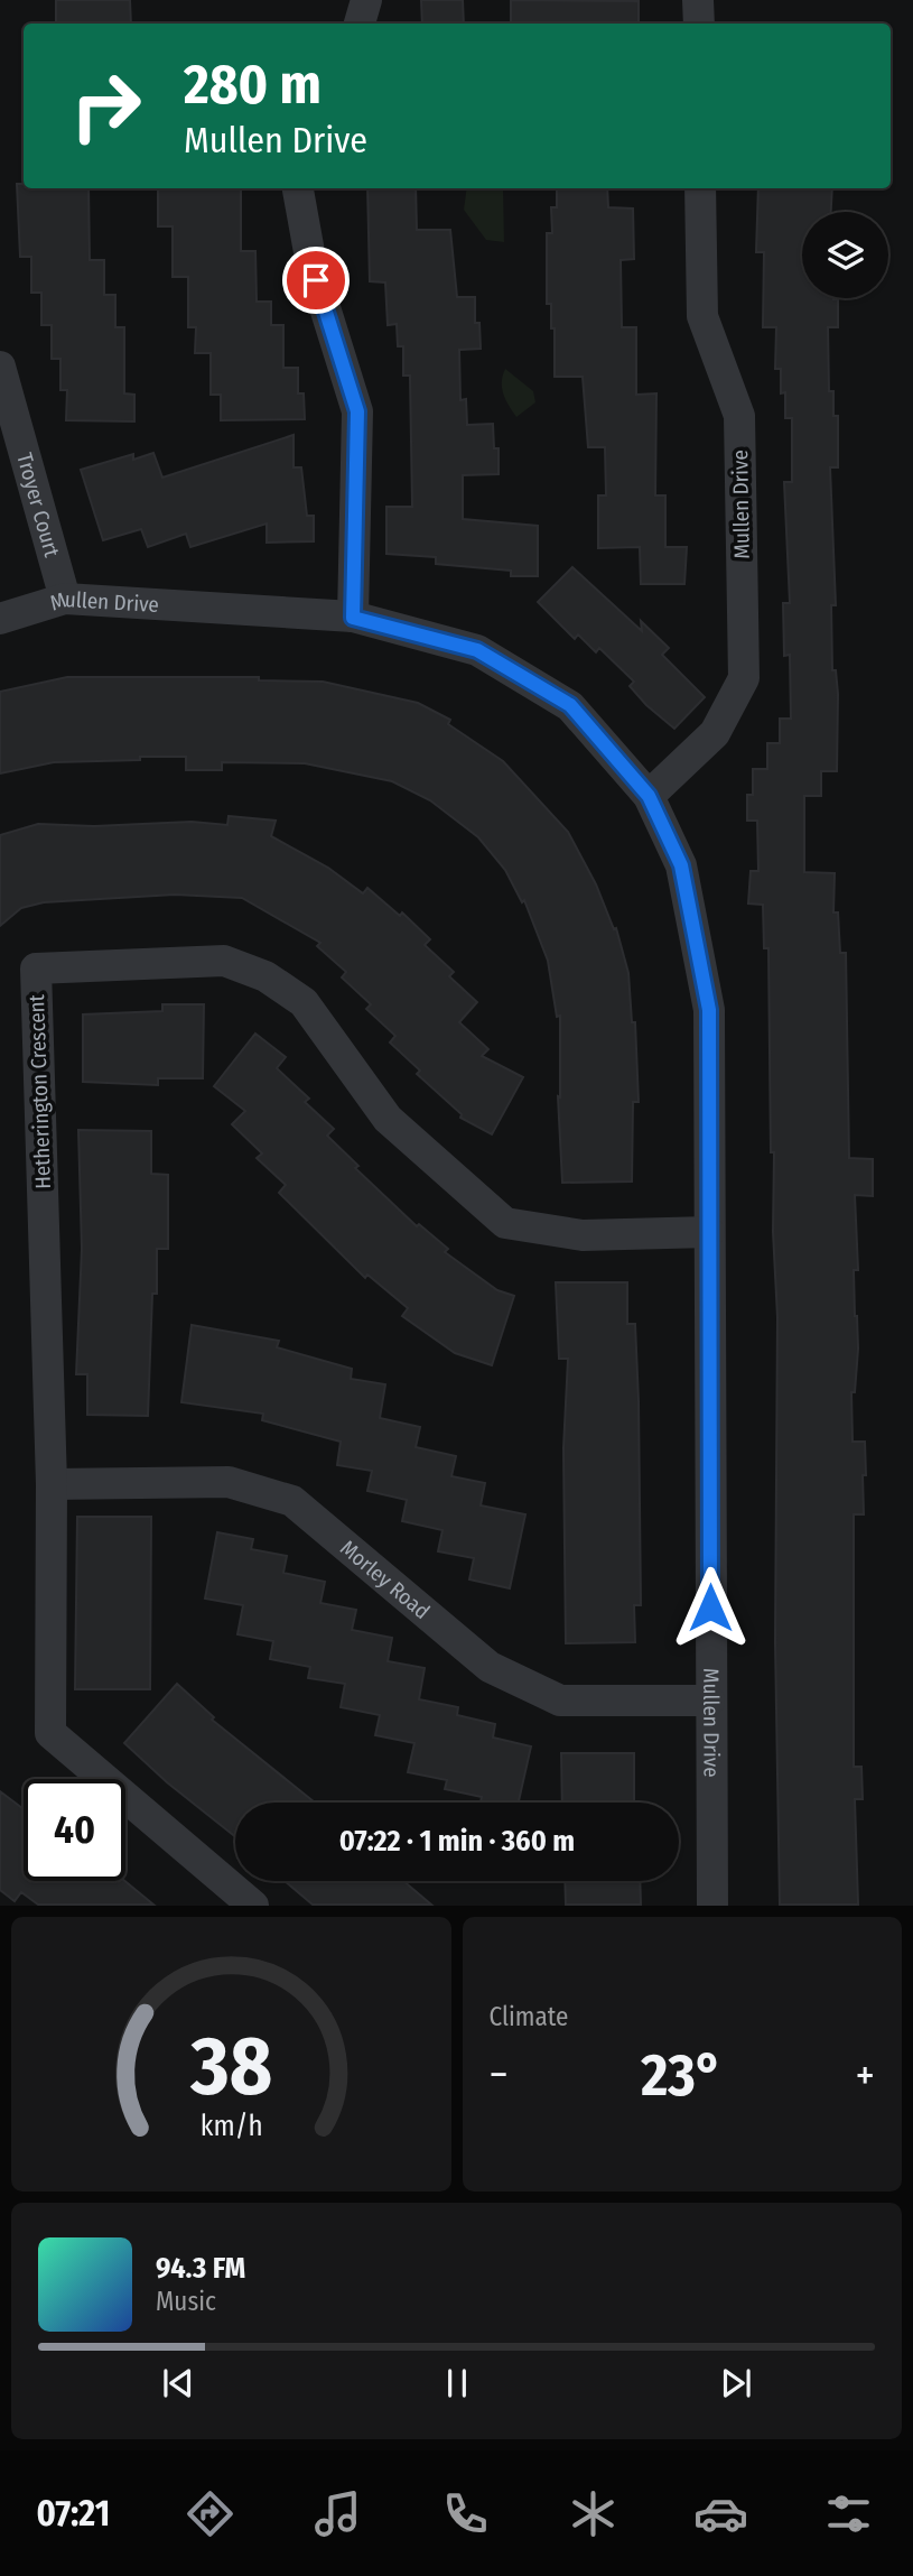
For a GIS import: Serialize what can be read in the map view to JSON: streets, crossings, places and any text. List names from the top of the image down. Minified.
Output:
{"streets":{"street":["Mullen Drive","Troyer Court","Hetherington Crescent","Morley Road"]},"crossings":[["Mullen Drive","Troyer Court"],["Mullen Drive","Hetherington Crescent"],["Mullen Drive","Morley Road"],["Hetherington Crescent","Morley Road"]],"page":{"turn":["280 m","Mullen Drive"],"limit":"40","trip":"07:22 · 1 min · 360 m","tile":"Climate","heat":["−","23°","+"],"song":["94.3 FM","Music"],"tabs":"07:21","gauge":["38","km/h"]}}
